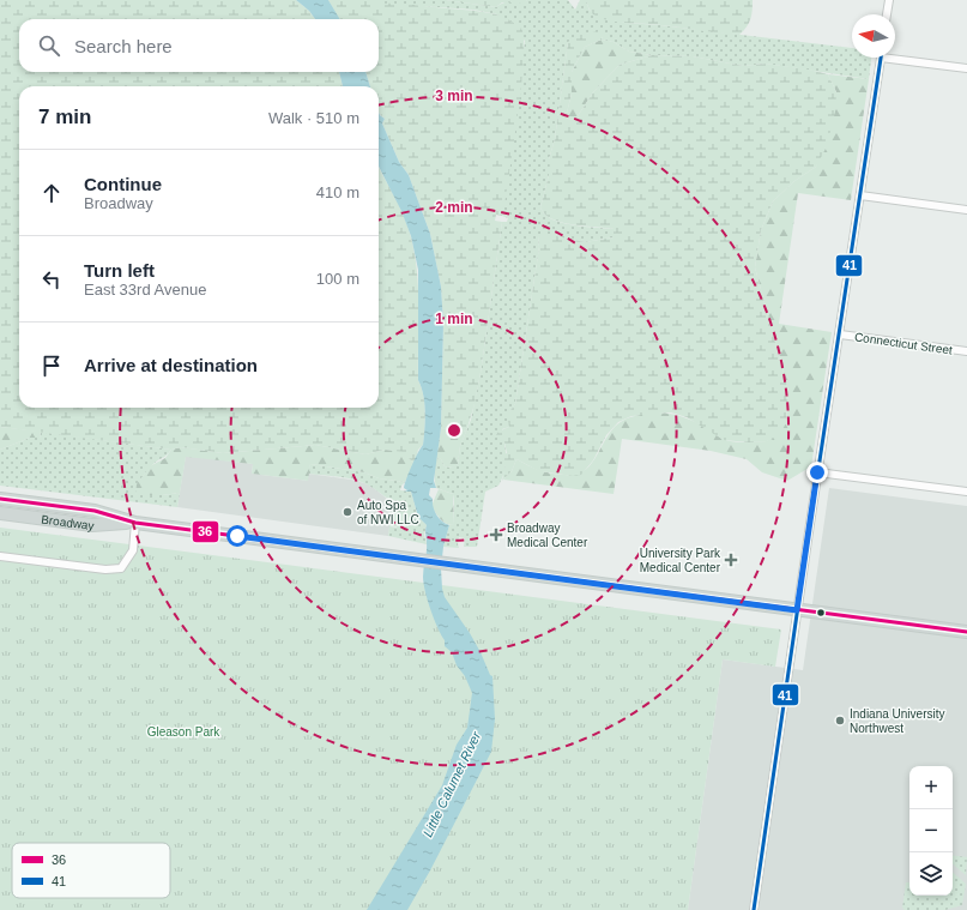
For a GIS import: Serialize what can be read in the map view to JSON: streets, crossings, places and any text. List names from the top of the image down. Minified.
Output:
{"streets":{"main road":["Broadway"],"street":["Connecticut Street"]},"water":["Little Calumet River"],"parks":["Gleason Park"],"places":{"other":["Auto Spa of NWI LLC","Indiana University Northwest"],"health":["Broadway Medical Center","University Park Medical Center"]},"lines":["transit line 41","transit line 36"],"legend":["36","41"],"north":"left","page":{"search":"Search here","heading":["7 min","Walk · 510 m"],"list":[["Continue","Broadway","410 m"],["Turn left","East 33rd Avenue","100 m"],"Arrive at destination"],"map_buttons":["+","−"]},"rings":["3 min","2 min","1 min"]}
